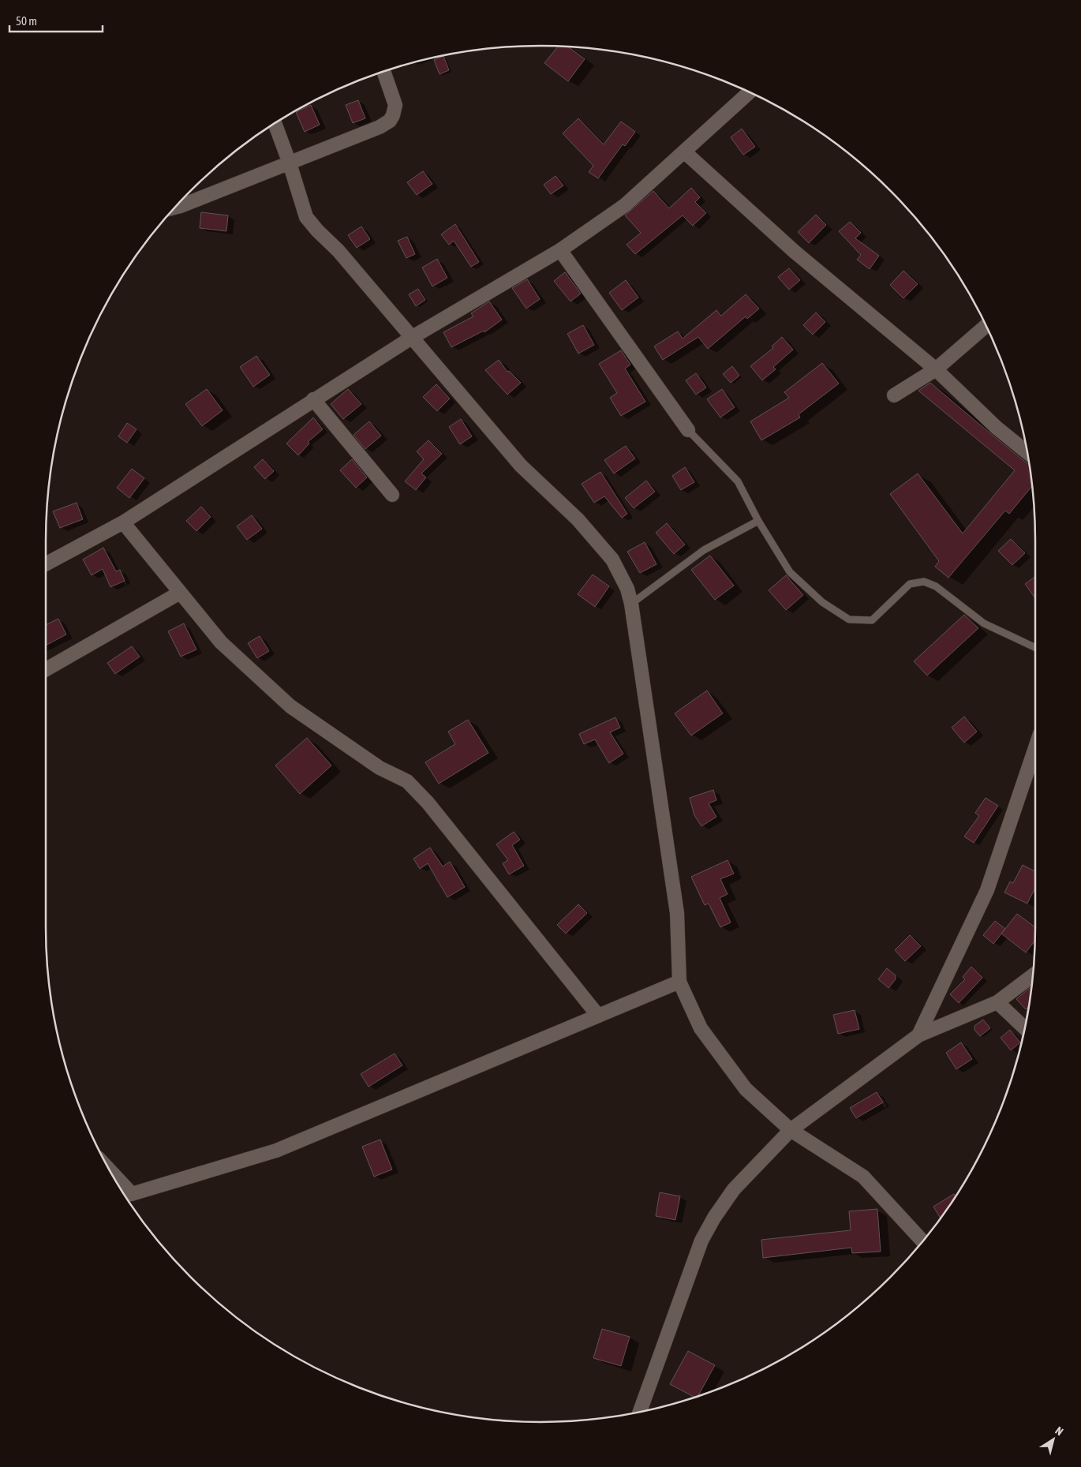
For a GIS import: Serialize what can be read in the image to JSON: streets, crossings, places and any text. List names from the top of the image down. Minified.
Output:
{"scale_bar":"50 m","north":"top right"}
